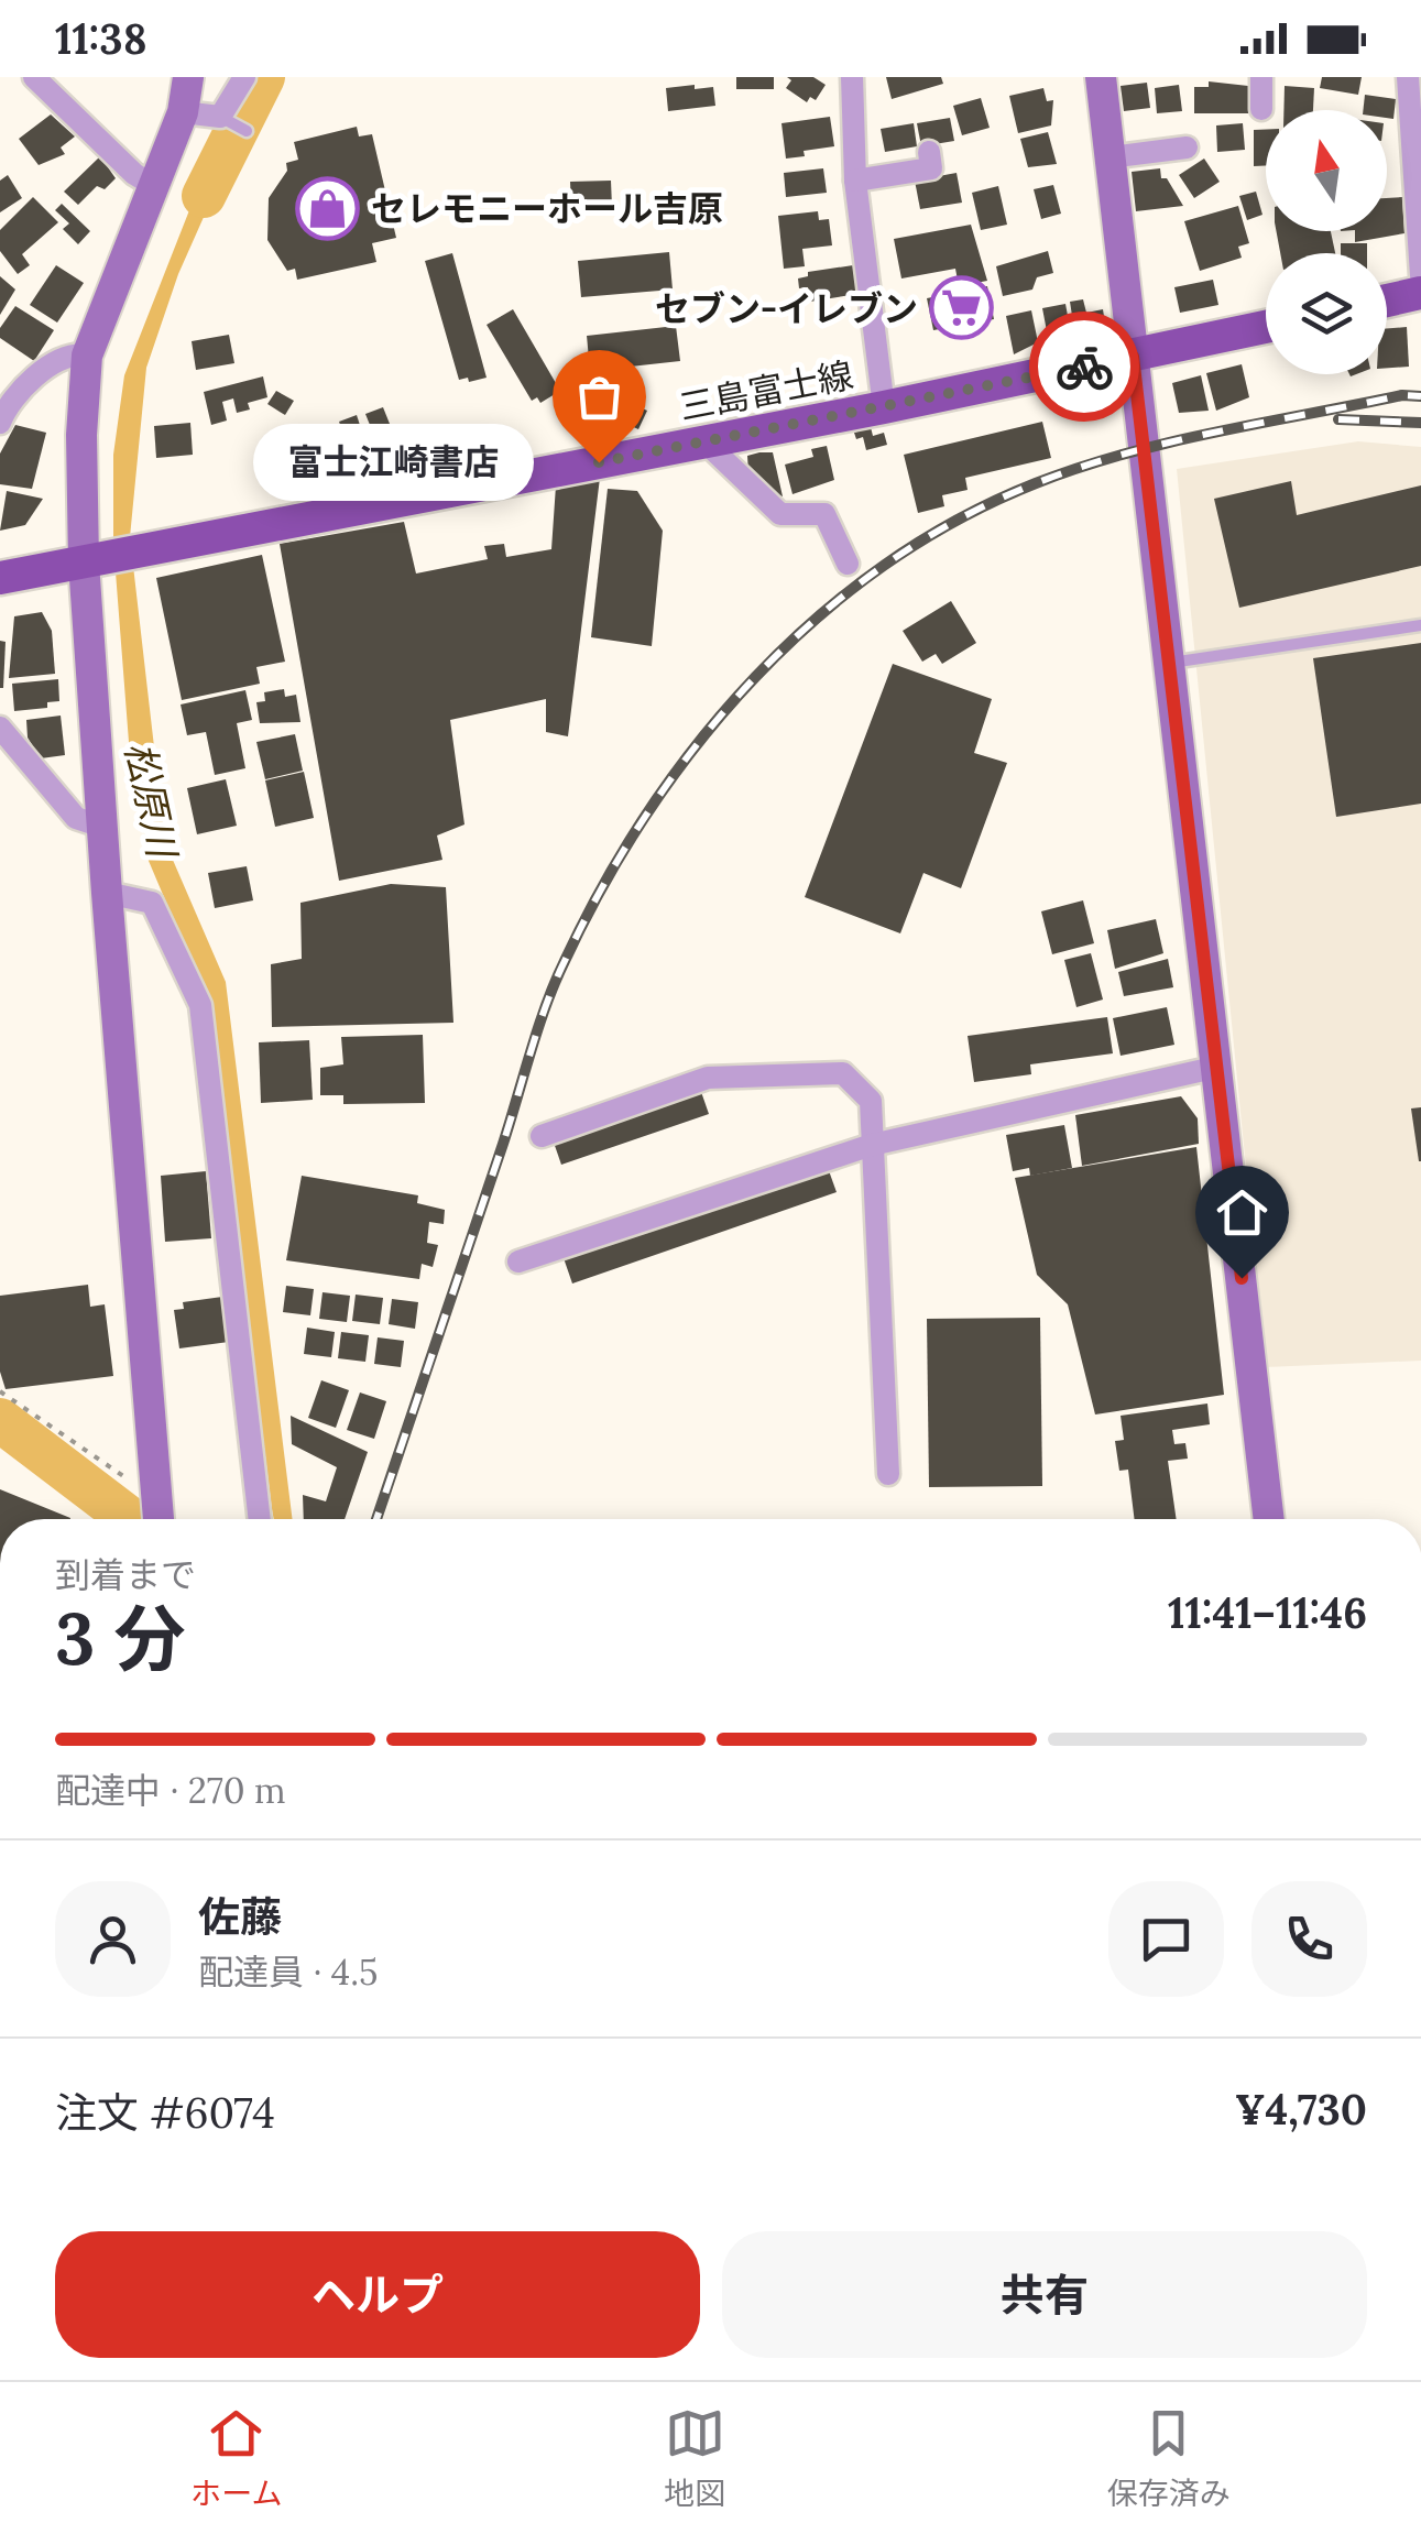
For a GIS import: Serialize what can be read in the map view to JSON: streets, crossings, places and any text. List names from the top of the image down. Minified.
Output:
{"streets":{"main road":["三島富士線"]},"water":["松原川"],"places":{"shop":["セレモニーホール吉原"],"supermarket":["セブン-イレブン"],"other":["富士江崎書店"]},"north":"top","page":{"status":"11:38","bubble":"富士江崎書店","heading":["3 分","到着まで","11:41–11:46"],"panel":["佐藤","配達員 · 4.5","注文 #6074","¥4,730"],"bar":"配達中 · 270 m","buttons":["ヘルプ","共有"],"tabs":["ホーム","地図","保存済み"]}}
